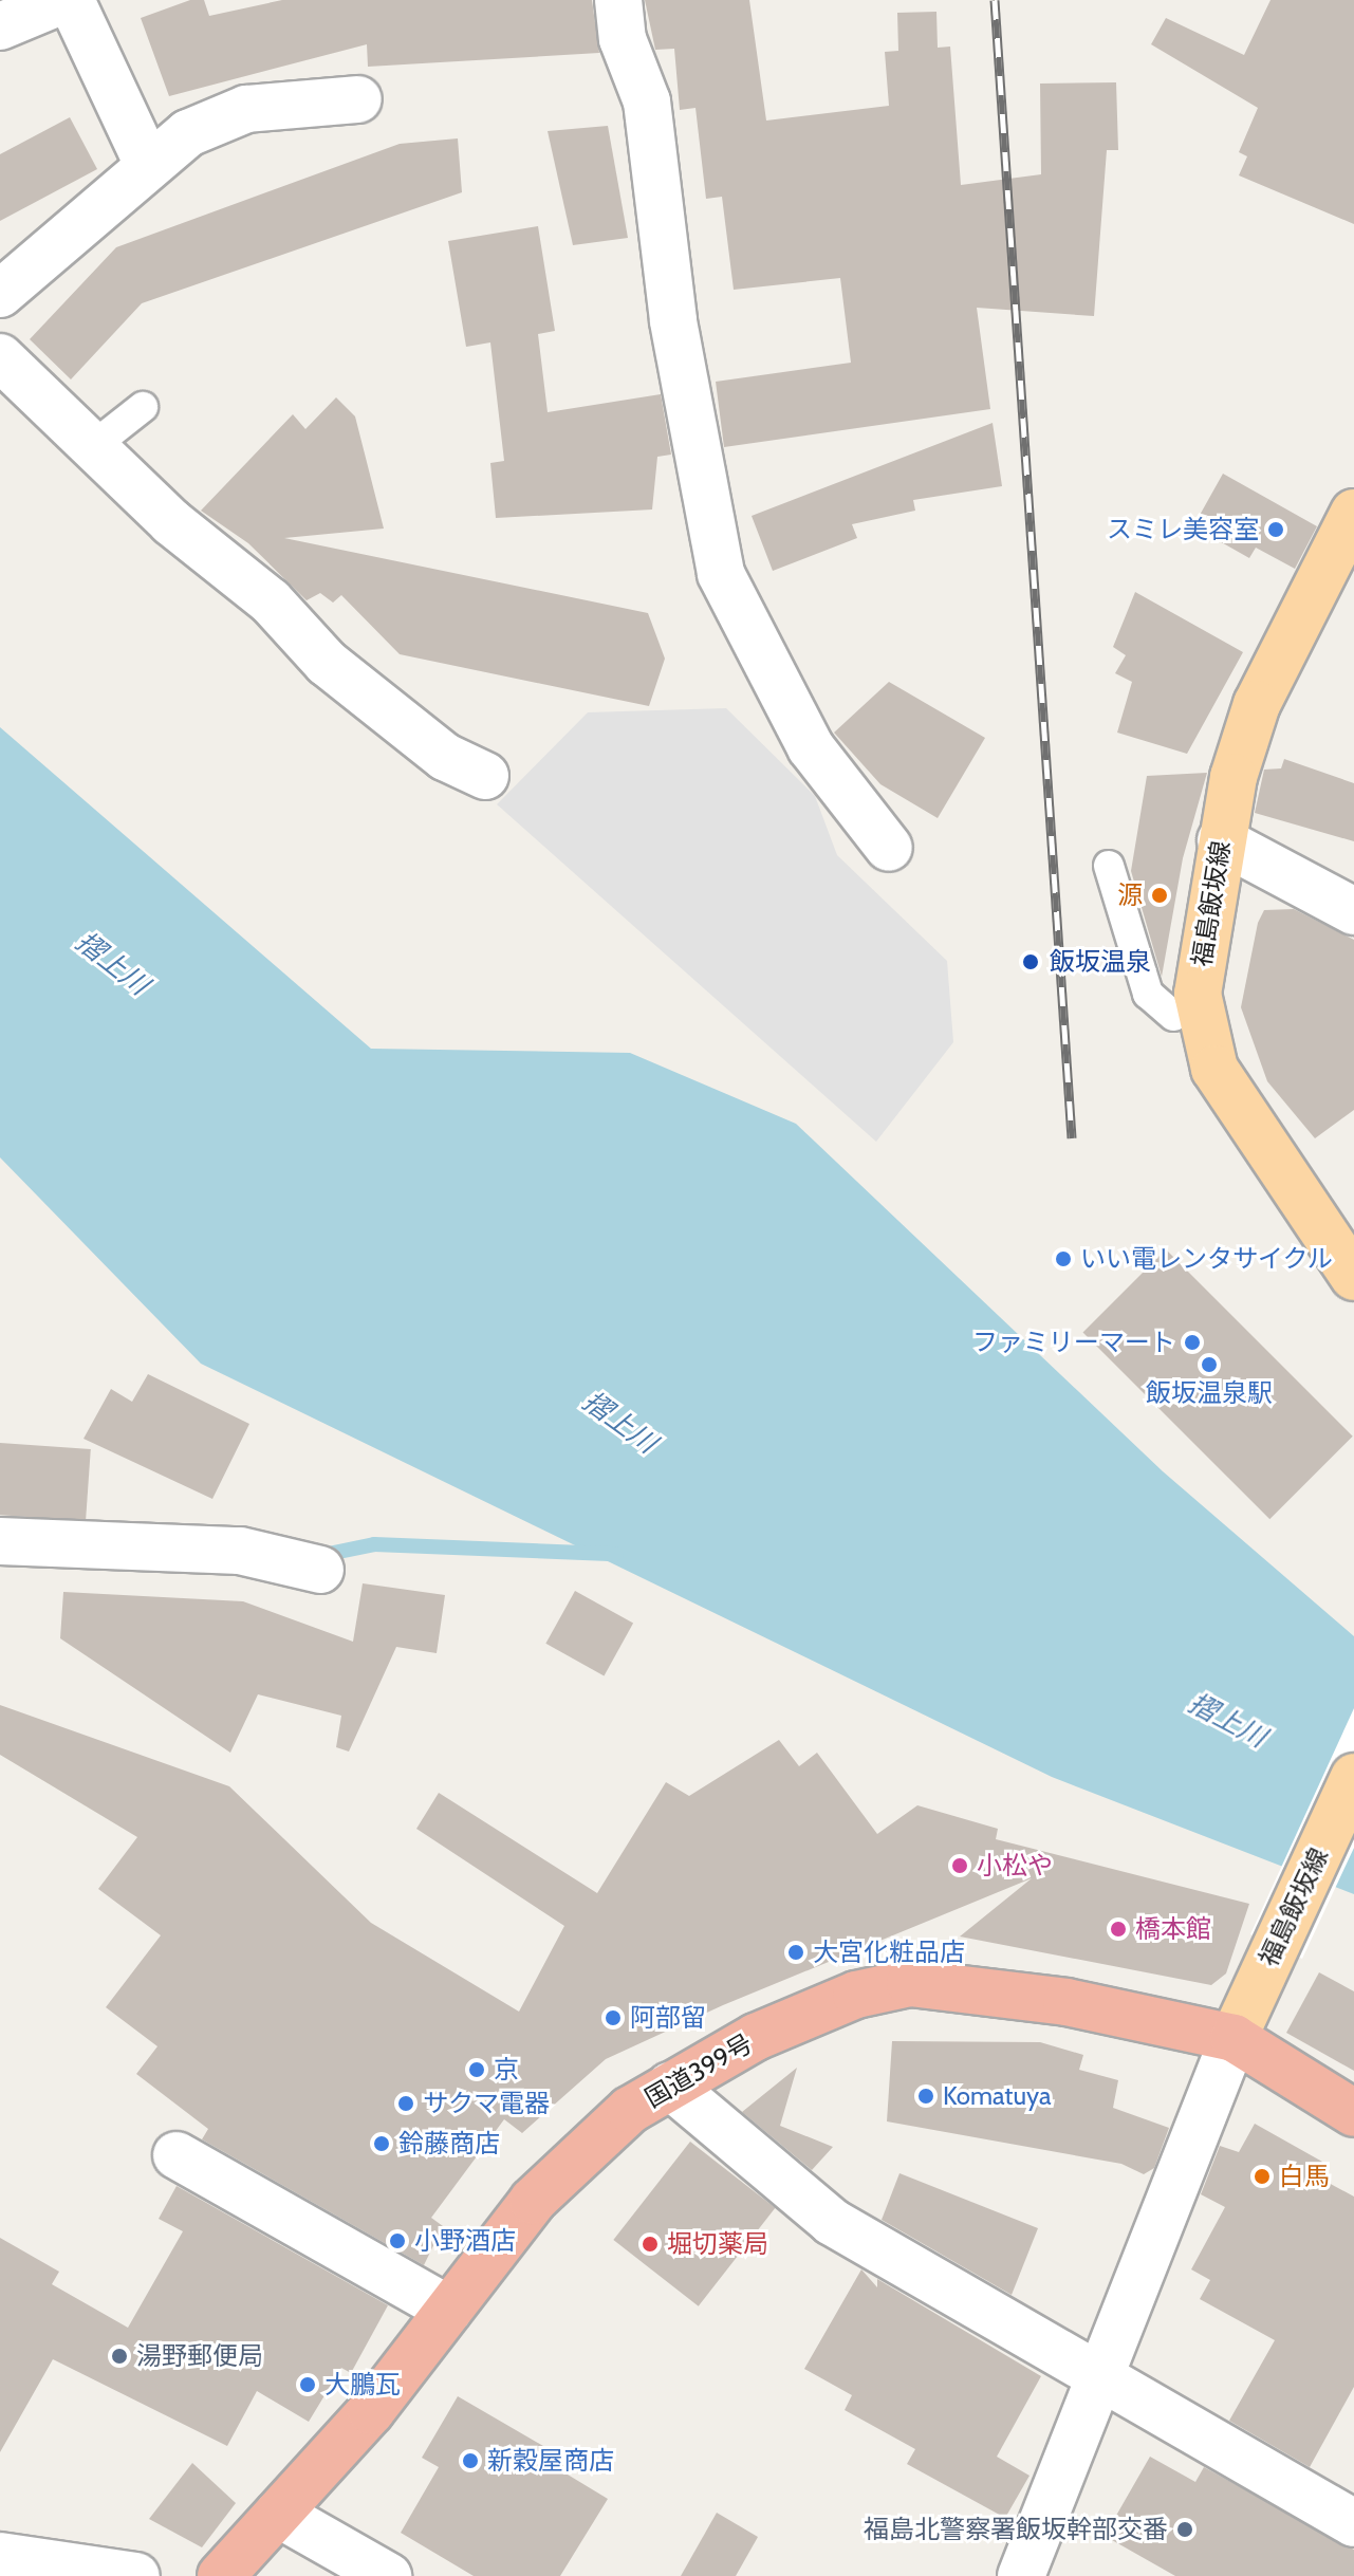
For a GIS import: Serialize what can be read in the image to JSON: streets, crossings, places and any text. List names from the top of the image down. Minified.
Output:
{"streets":{"highway":["国道399号"],"main road":["福島飯坂線"]},"crossings":[["福島飯坂線","国道399号"]],"water":["摺上川"],"places":["スミレ美容室","源","飯坂温泉","いい電レンタサイクル","ファミリーマート","飯坂温泉駅","小松や","橋本館","大宮化粧品店","阿部留","京","Komatuya","サクマ電器","鈴藤商店","白馬","小野酒店","堀切薬局","湯野郵便局","大鵬瓦","新穀屋商店","福島北警察署飯坂幹部交番"]}
